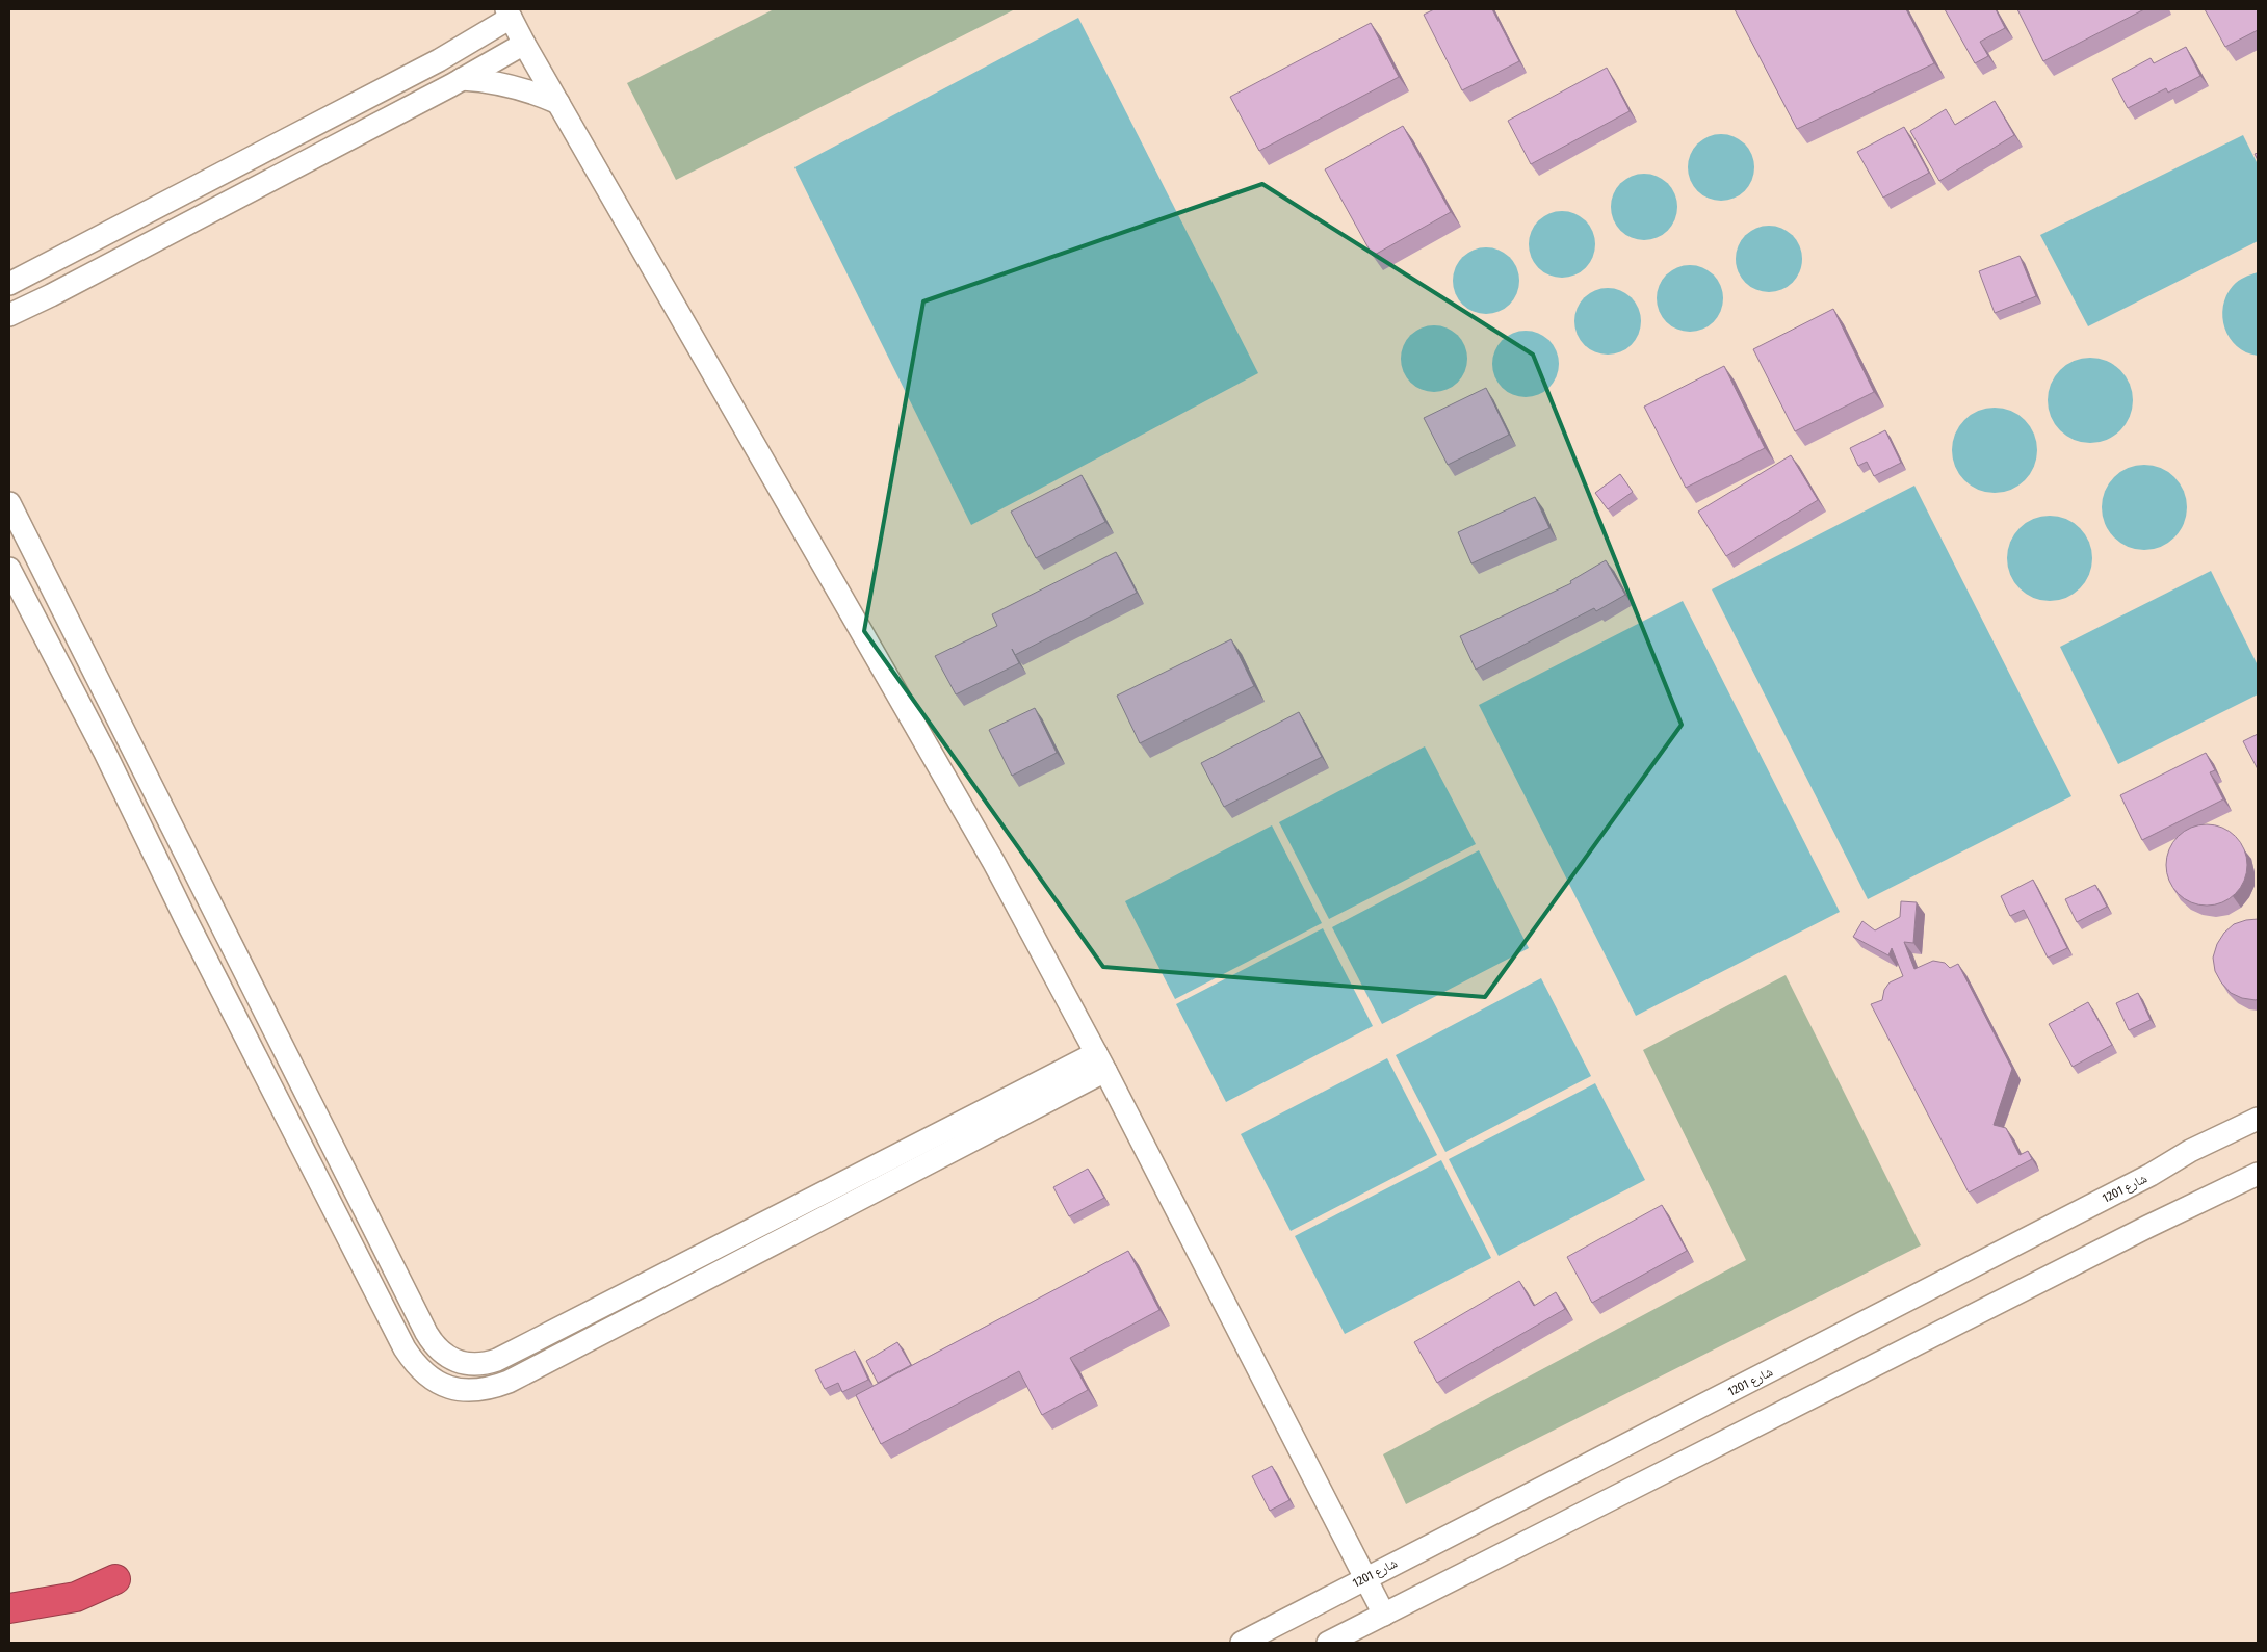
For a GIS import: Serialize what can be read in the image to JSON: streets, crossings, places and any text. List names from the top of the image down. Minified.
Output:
{"streets":{"street":["شارع 1201"]}}
